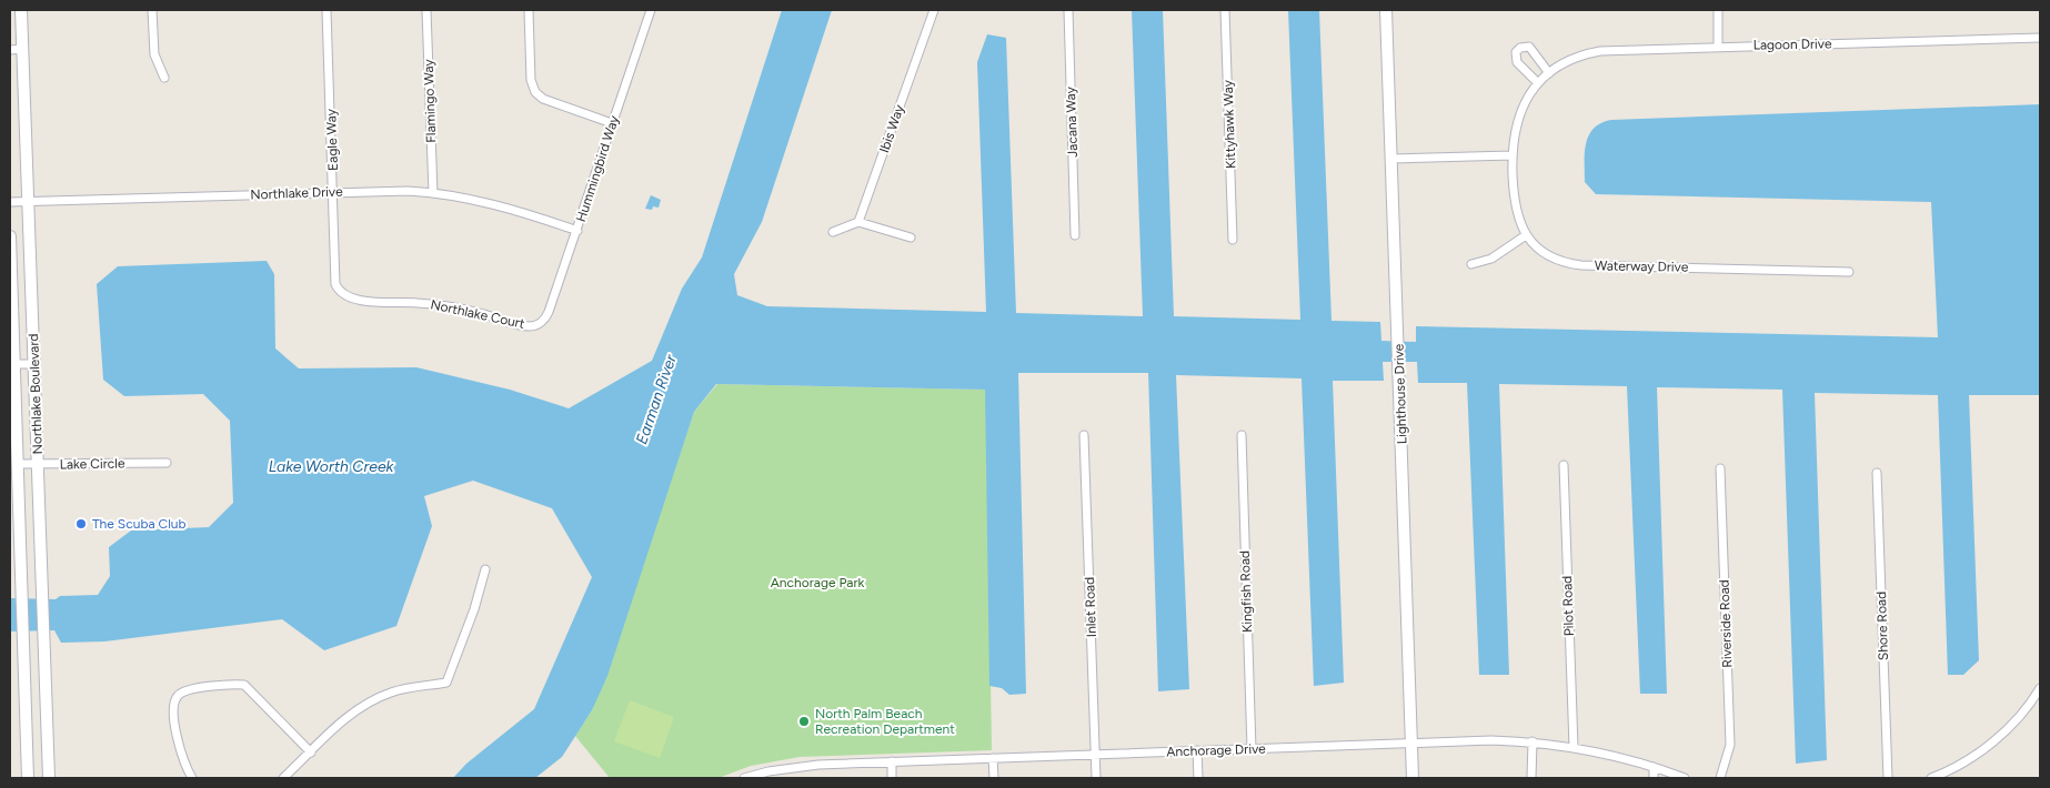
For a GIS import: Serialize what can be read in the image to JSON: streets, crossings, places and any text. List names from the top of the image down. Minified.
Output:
{"streets":{"main road":["Northlake Boulevard","Lighthouse Drive"],"street":["Lagoon Drive","Flamingo Way","Jacana Way","Kittyhawk Way","Ibis Way","Eagle Way","Hummingbird Way","Northlake Drive","Waterway Drive","Northlake Court","Lake Circle","Kingfish Road","Pilot Road","Inlet Road","Riverside Road","Shore Road","Anchorage Drive"]},"crossings":[["Lagoon Drive","Waterway Drive"],["Flamingo Way","Northlake Drive"],["Eagle Way","Northlake Drive"],["Eagle Way","Northlake Court"],["Hummingbird Way","Northlake Drive"],["Hummingbird Way","Northlake Court"],["Northlake Drive","Northlake Boulevard"],["Northlake Boulevard","Lake Circle"],["Lighthouse Drive","Anchorage Drive"],["Kingfish Road","Anchorage Drive"],["Pilot Road","Anchorage Drive"],["Inlet Road","Anchorage Drive"]],"water":["Earman River","Lake Worth Creek"],"parks":["Anchorage Park"],"places":["The Scuba Club","North Palm Beach Recreation Department"]}
